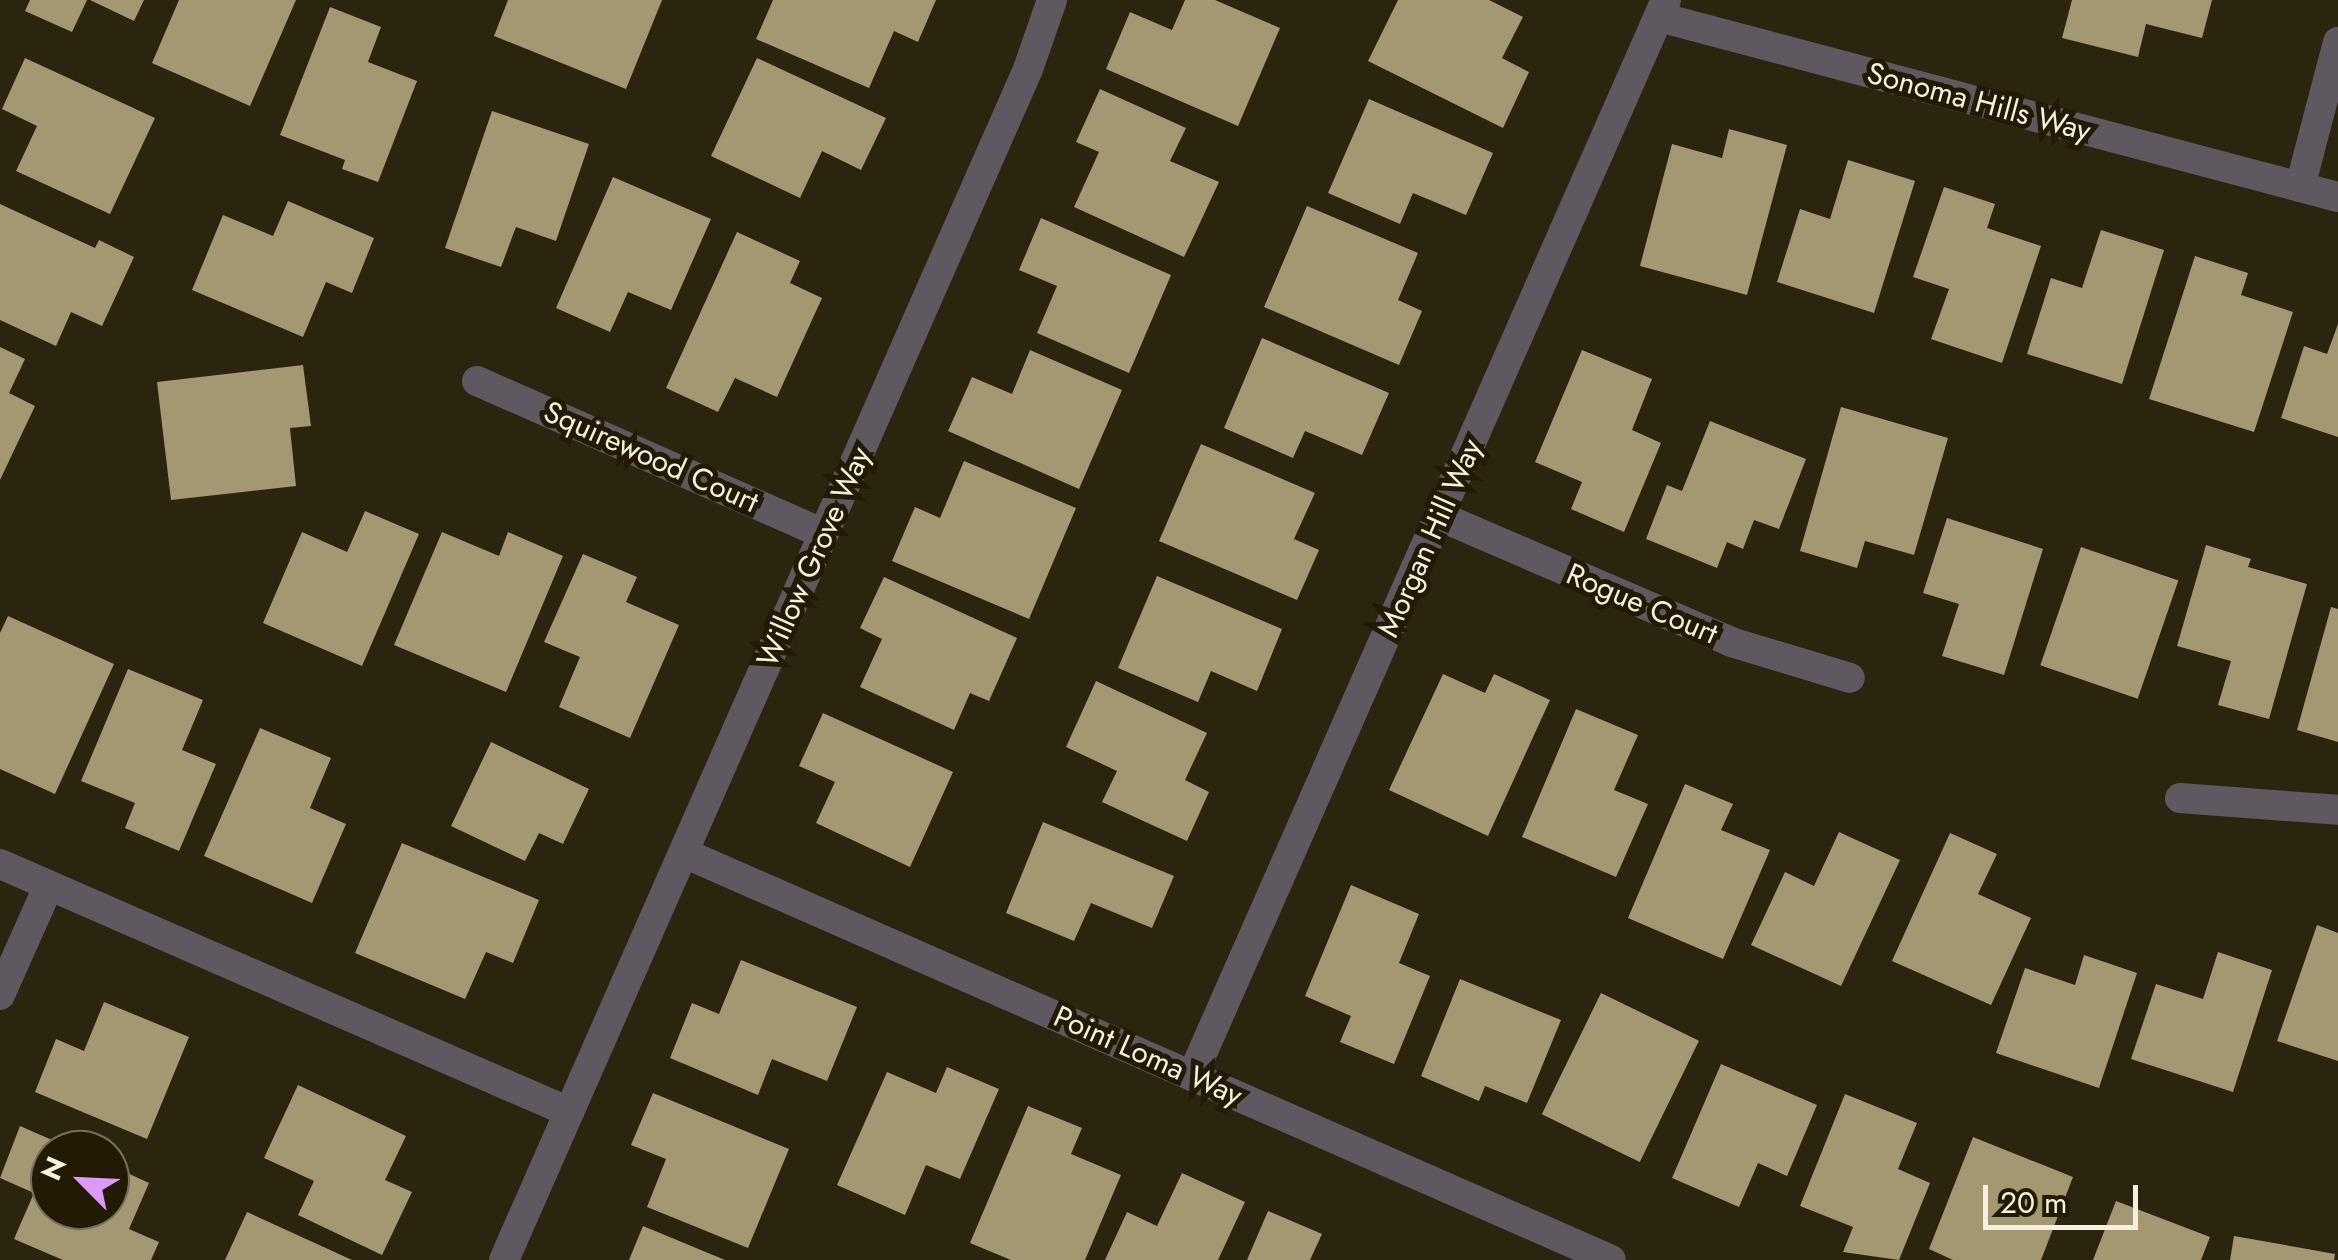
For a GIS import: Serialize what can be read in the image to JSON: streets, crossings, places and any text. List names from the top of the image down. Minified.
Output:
{"streets":{"street":["Sonoma Hills Way","Squirewood Court","Morgan Hill Way","Willow Grove Way","Rogue Court","Point Loma Way"]},"crossings":[["Sonoma Hills Way","Morgan Hill Way"],["Squirewood Court","Willow Grove Way"],["Morgan Hill Way","Rogue Court"],["Morgan Hill Way","Point Loma Way"],["Willow Grove Way","Point Loma Way"]],"scale_bar":"20 m","north":"top left"}
